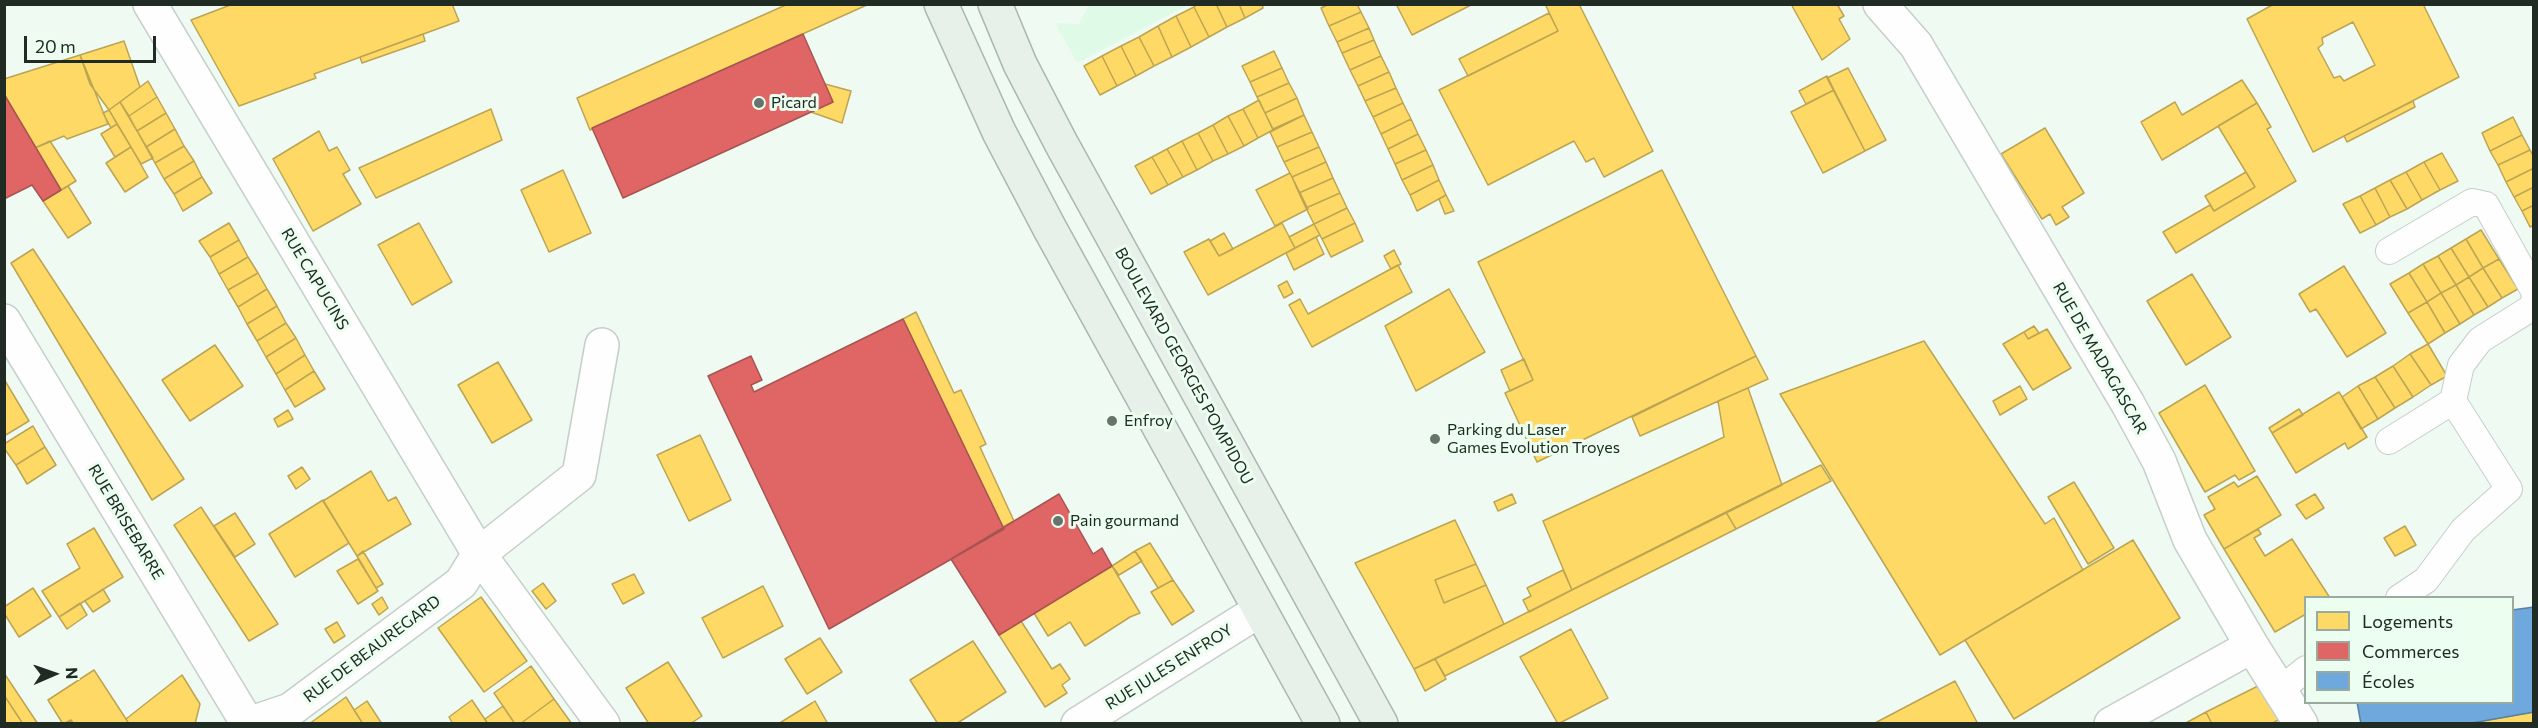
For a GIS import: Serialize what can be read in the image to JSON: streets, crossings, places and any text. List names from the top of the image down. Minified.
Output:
{"streets":{"main road":["BOULEVARD GEORGES POMPIDOU"],"street":["RUE CAPUCINS","RUE DE MADAGASCAR","RUE BRISEBARRE","RUE DE BEAUREGARD","RUE JULES ENFROY"]},"crossings":[["RUE CAPUCINS","RUE DE BEAUREGARD"],["RUE BRISEBARRE","RUE DE BEAUREGARD"]],"places":["Picard","Enfroy","Parking du Laser Games Evolution Troyes","Pain gourmand"],"legend":["Logements","Commerces","Écoles"],"scale_bar":"20 m","north":"right"}
